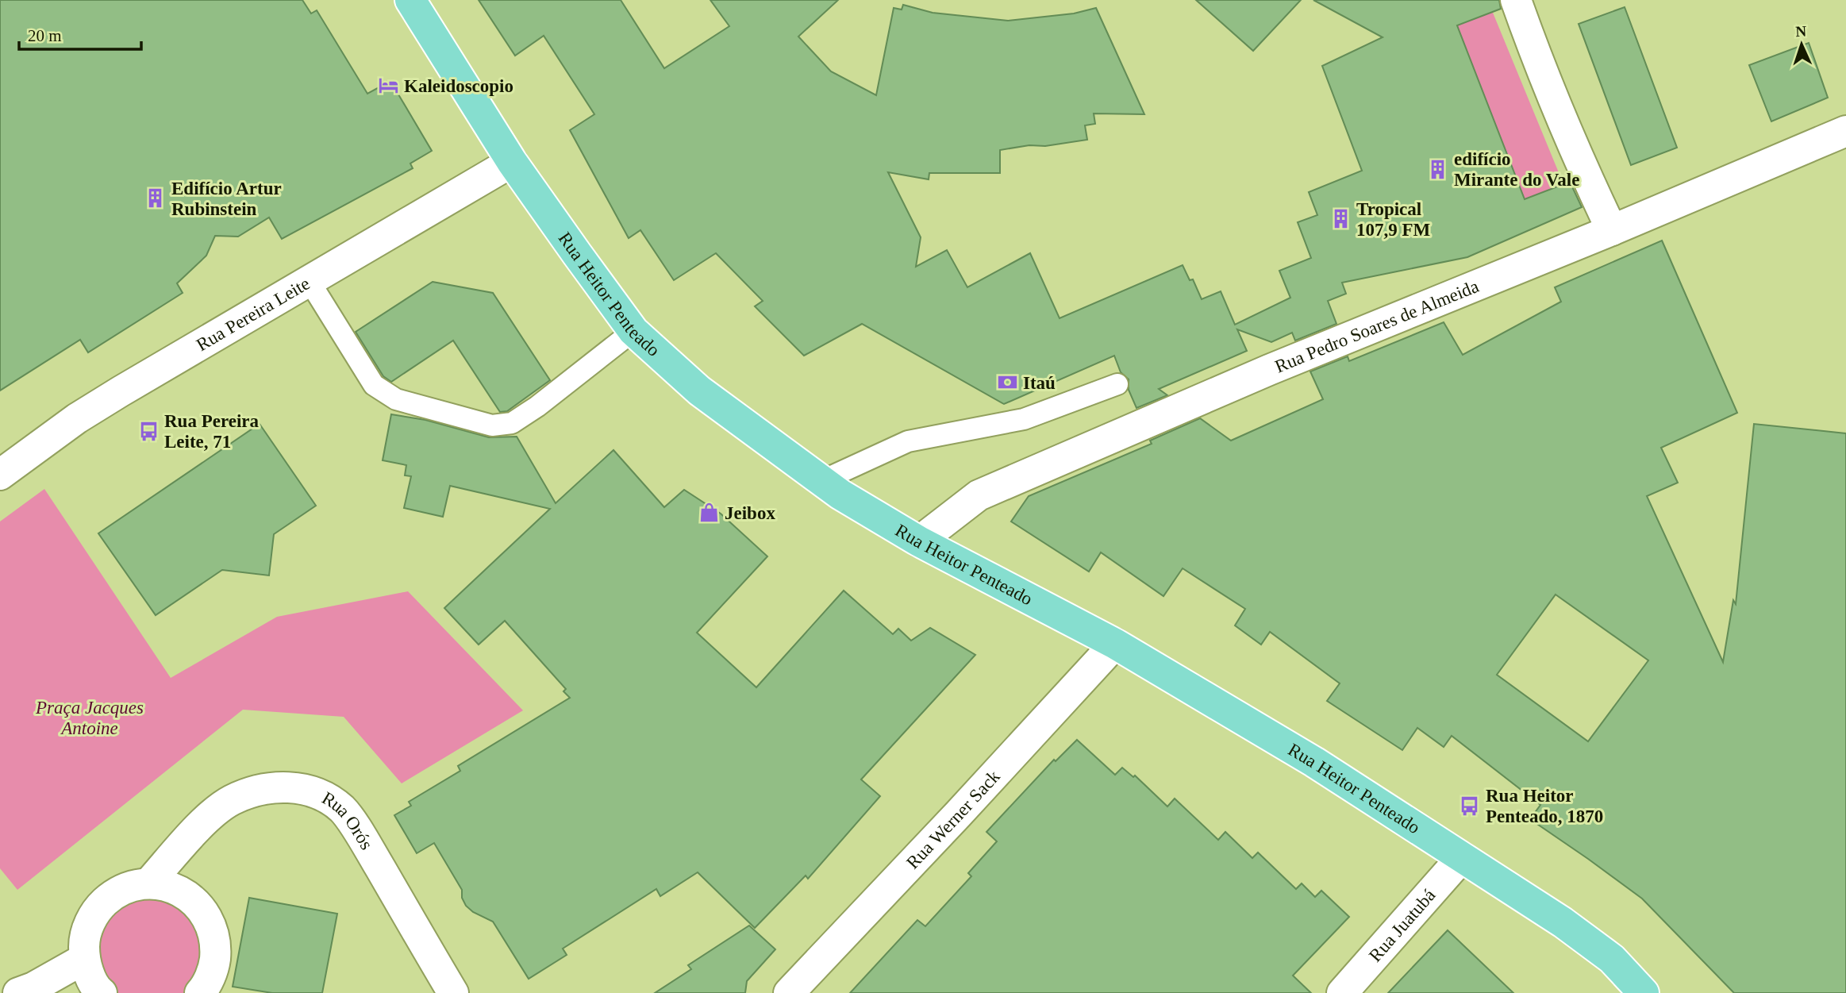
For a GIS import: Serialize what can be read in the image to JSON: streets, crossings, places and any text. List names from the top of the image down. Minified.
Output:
{"streets":{"main road":["Rua Heitor Penteado"],"street":["Rua Pereira Leite","Rua Pedro Soares de Almeida","Rua Werner Sack","Rua Orós","Rua Juatubá"]},"crossings":[["Rua Heitor Penteado","Rua Pereira Leite"],["Rua Heitor Penteado","Rua Pedro Soares de Almeida"],["Rua Heitor Penteado","Rua Werner Sack"],["Rua Heitor Penteado","Rua Juatubá"]],"parks":["Praça Jacques Antoine"],"places":{"hotel":["Kaleidoscopio"],"building":["edifício Mirante do Vale","Edifício Artur Rubinstein","Tropical 107,9 FM"],"bank":["Itaú"],"bus stop":["Rua Pereira Leite, 71","Rua Heitor Penteado, 1870"],"shop":["Jeibox"]},"scale_bar":"20 m","north":"top"}
